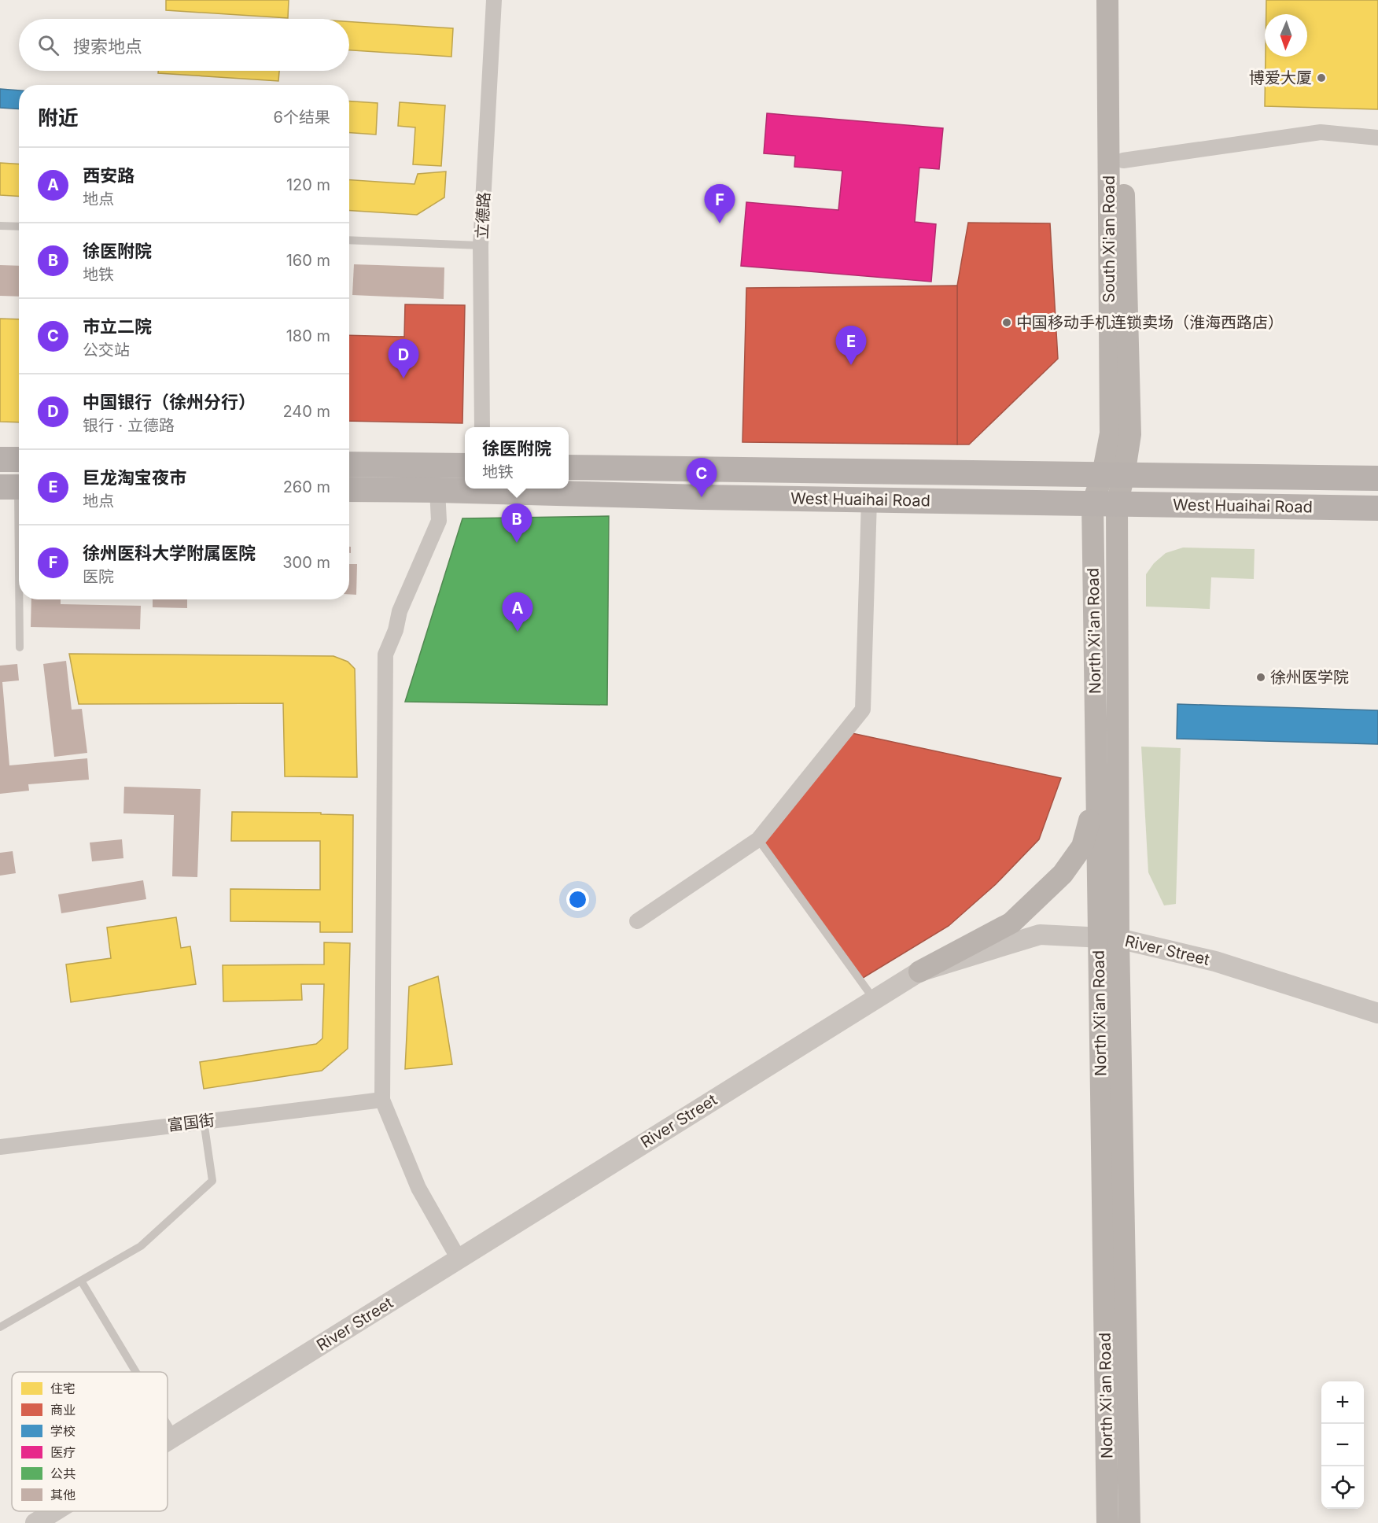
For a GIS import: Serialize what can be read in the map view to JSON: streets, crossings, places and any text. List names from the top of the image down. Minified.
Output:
{"streets":{"main road":["South Xi'an Road","West Huaihai Road","North Xi'an Road"],"street":["立德路","River Street","富国街"]},"crossings":[["South Xi'an Road","West Huaihai Road"],["South Xi'an Road","North Xi'an Road"],["West Huaihai Road","North Xi'an Road"],["North Xi'an Road","River Street"]],"places":["博爱大厦","中国移动手机连锁卖场（淮海西路店）","徐州医学院"],"legend":["住宅","商业","学校","医疗","公共","其他"],"north":"bottom","page":{"search":"搜索地点","heading":["附近","6个结果"],"list":[{"mark":"A","name":"西安路","note":"地点","value":"120 m"},{"mark":"B","name":"徐医附院","note":"地铁","value":"160 m"},{"mark":"C","name":"市立二院","note":"公交站","value":"180 m"},{"mark":"D","name":"中国银行（徐州分行）","note":"银行 · 立德路","value":"240 m"},{"mark":"E","name":"巨龙淘宝夜市","note":"地点","value":"260 m"},{"mark":"F","name":"徐州医科大学附属医院","note":"医院","value":"300 m"}],"pins":["F","E","D","C","B","A"],"popup":["徐医附院","地铁"],"map_buttons":["+","−"]}}
